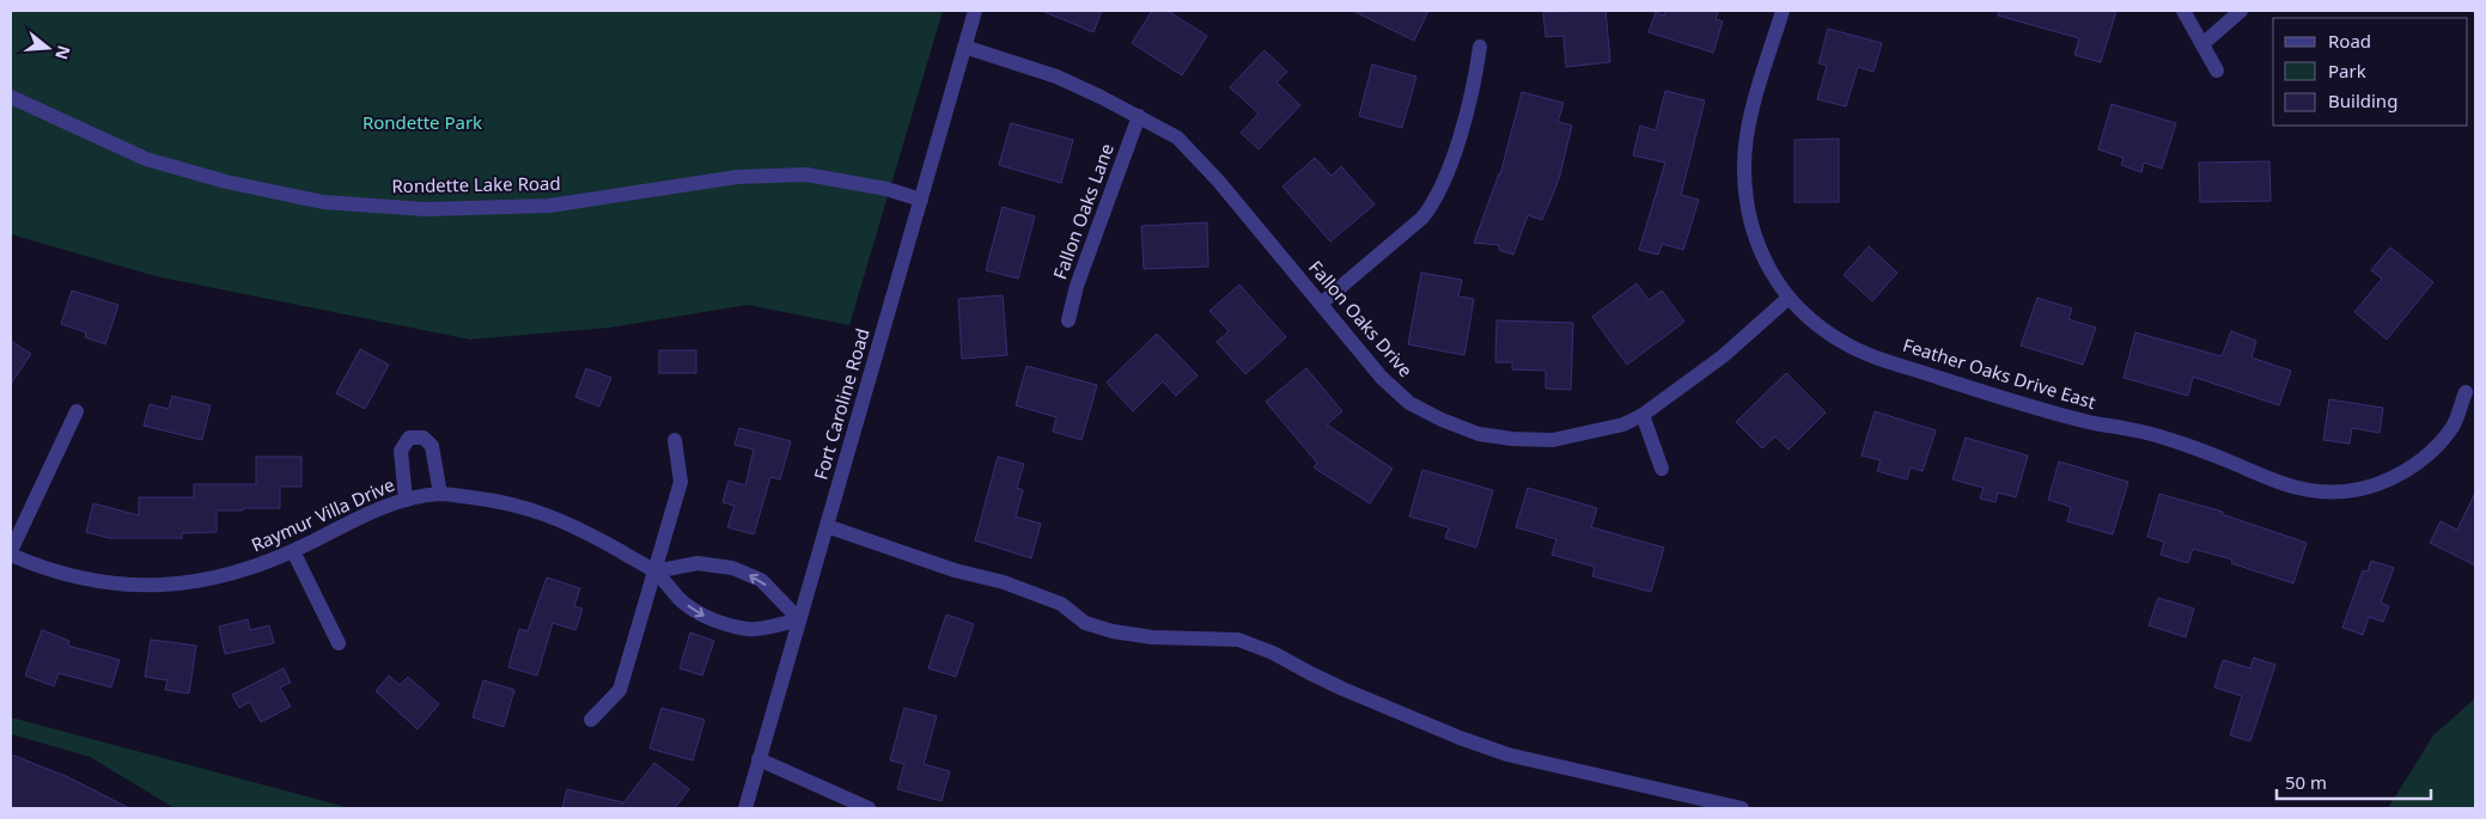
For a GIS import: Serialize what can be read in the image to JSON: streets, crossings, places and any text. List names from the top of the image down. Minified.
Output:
{"streets":{"street":["Rondette Lake Road","Fallon Oaks Lane","Fallon Oaks Drive","Feather Oaks Drive East","Fort Caroline Road","Raymur Villa Drive"]},"crossings":[["Rondette Lake Road","Fort Caroline Road"],["Fallon Oaks Lane","Fallon Oaks Drive"],["Fallon Oaks Drive","Feather Oaks Drive East"],["Fallon Oaks Drive","Fort Caroline Road"],["Fort Caroline Road","Raymur Villa Drive"]],"parks":["Rondette Park"],"legend":["Road","Park","Building"],"scale_bar":"50 m","north":"right"}
